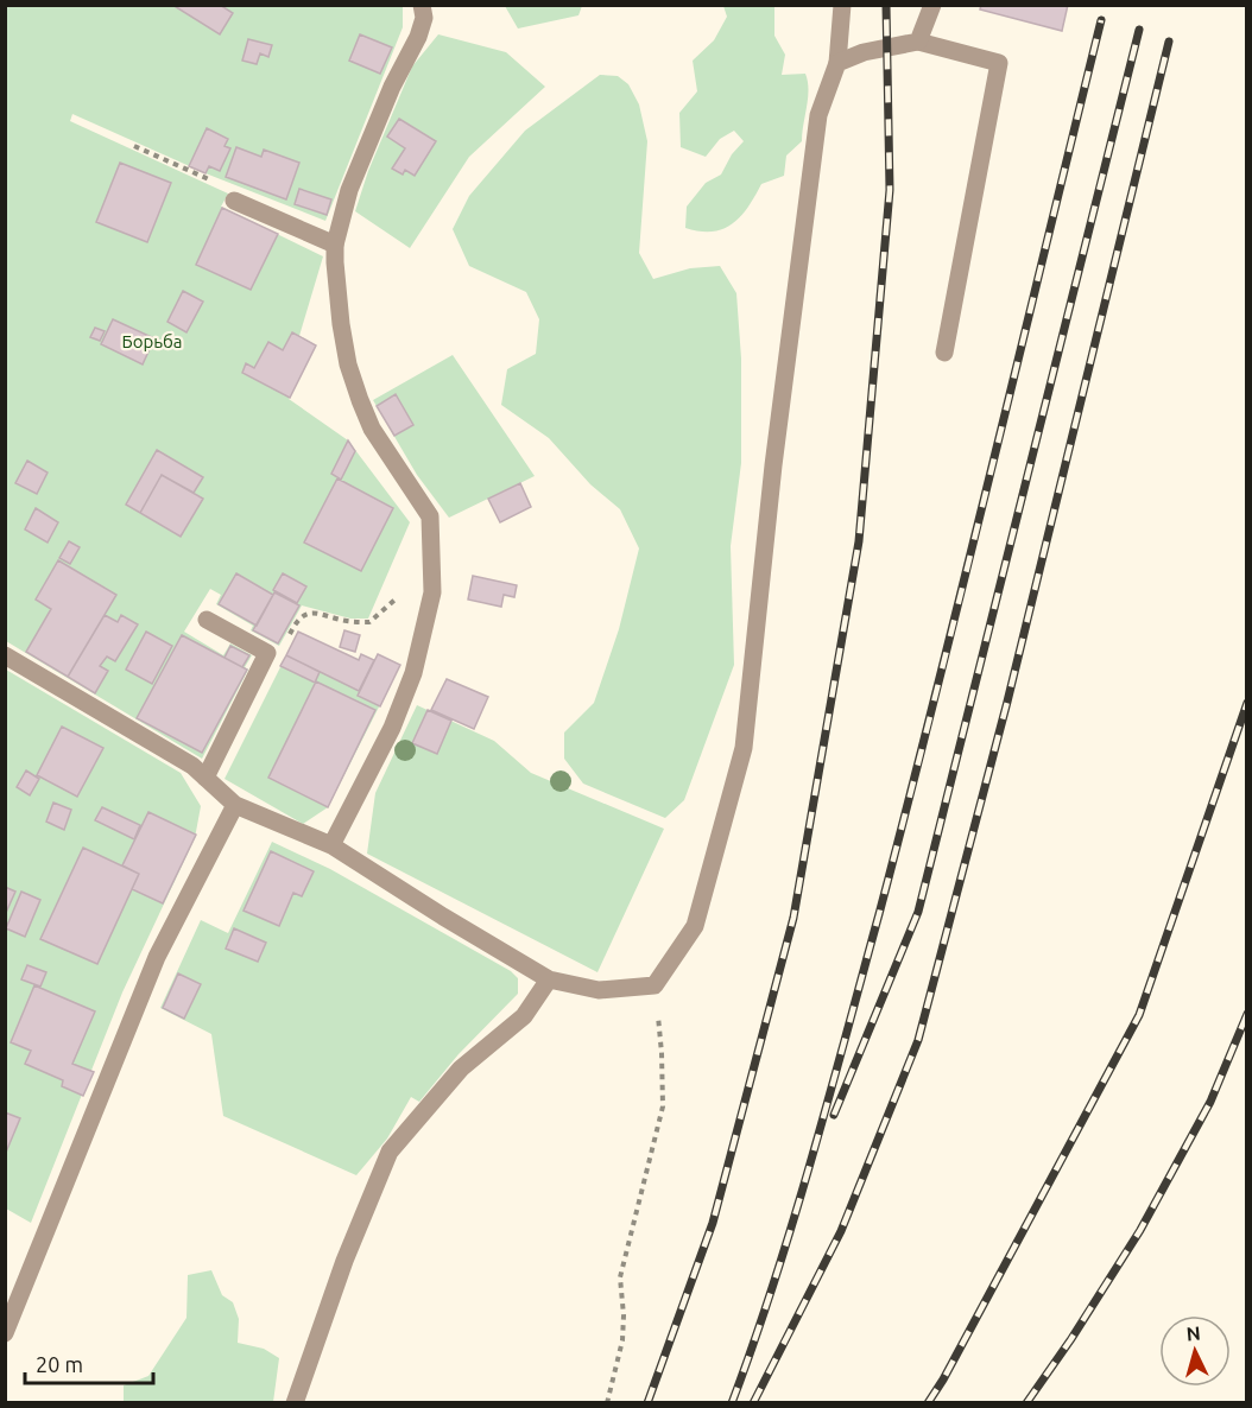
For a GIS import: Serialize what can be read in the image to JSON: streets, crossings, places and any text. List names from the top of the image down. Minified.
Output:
{"parks":["Борьба"],"scale_bar":"20 m","north":"top"}
